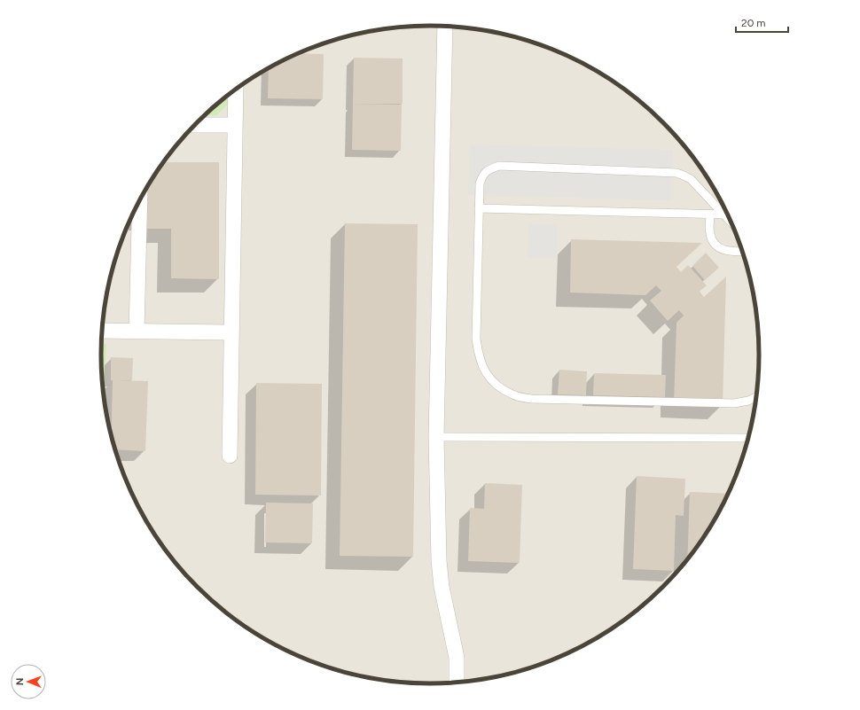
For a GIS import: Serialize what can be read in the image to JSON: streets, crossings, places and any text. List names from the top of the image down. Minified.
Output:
{"scale_bar":"20 m","north":"left"}
